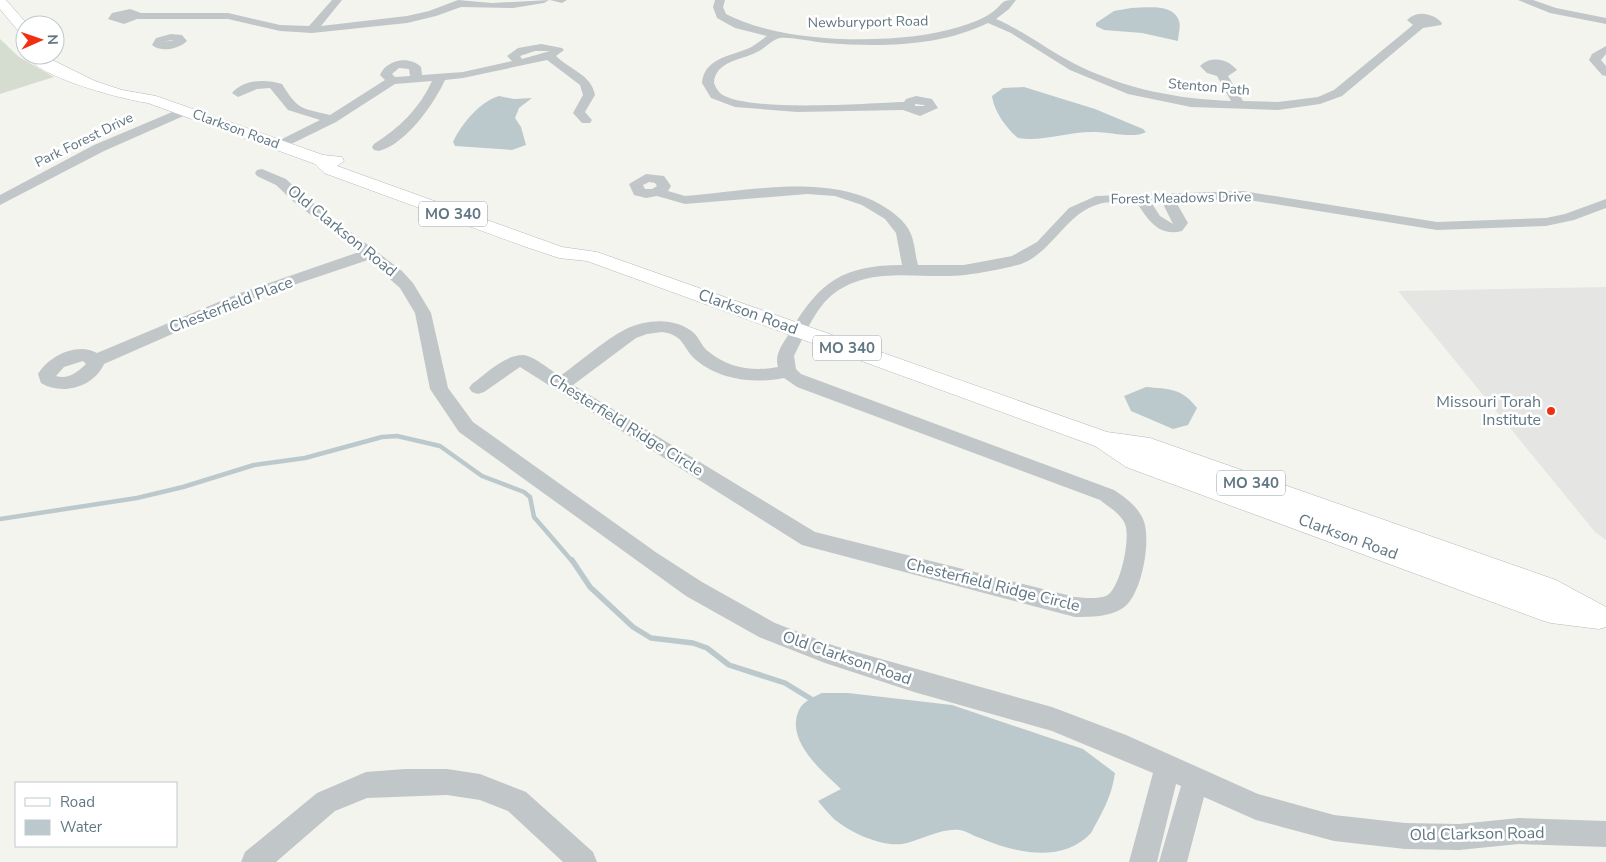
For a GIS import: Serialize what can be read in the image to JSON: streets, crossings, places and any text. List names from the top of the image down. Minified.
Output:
{"streets":{"main road":["Clarkson Road","MO 340"],"street":["Newburyport Road","Stenton Path","Park Forest Drive","Forest Meadows Drive","Old Clarkson Road","Chesterfield Place","Chesterfield Ridge Circle"]},"crossings":[["Newburyport Road","Stenton Path"],["Clarkson Road","Park Forest Drive"],["Clarkson Road","Forest Meadows Drive"],["Old Clarkson Road","Chesterfield Place"]],"places":["Missouri Torah Institute"],"legend":["Road","Water"],"north":"right"}
